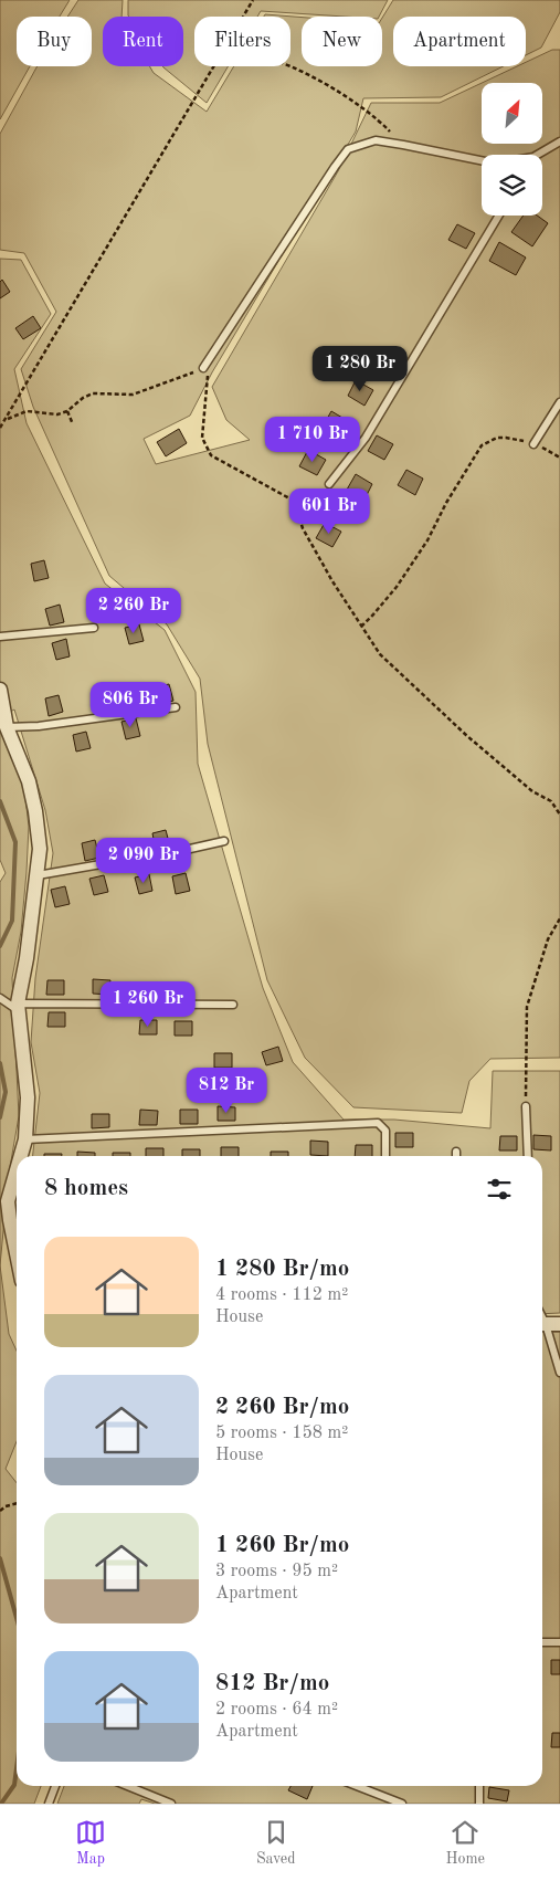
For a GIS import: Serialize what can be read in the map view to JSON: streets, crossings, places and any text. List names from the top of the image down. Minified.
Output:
{"north":"top right","page":{"chip":["Buy","Rent","Filters","New","Apartment"],"price":["1 280 Br","1 710 Br","601 Br","2 260 Br","806 Br","2 090 Br","1 260 Br","812 Br"],"heading":"8 homes","list":[{"name":"1 280 Br/mo","note":"4 rooms · 112 m² · House"},{"name":"2 260 Br/mo","note":"5 rooms · 158 m² · House"},{"name":"1 260 Br/mo","note":"3 rooms · 95 m² · Apartment"},{"name":"812 Br/mo","note":"2 rooms · 64 m² · Apartment"}],"tabs":["Map","Saved","Home"]}}
